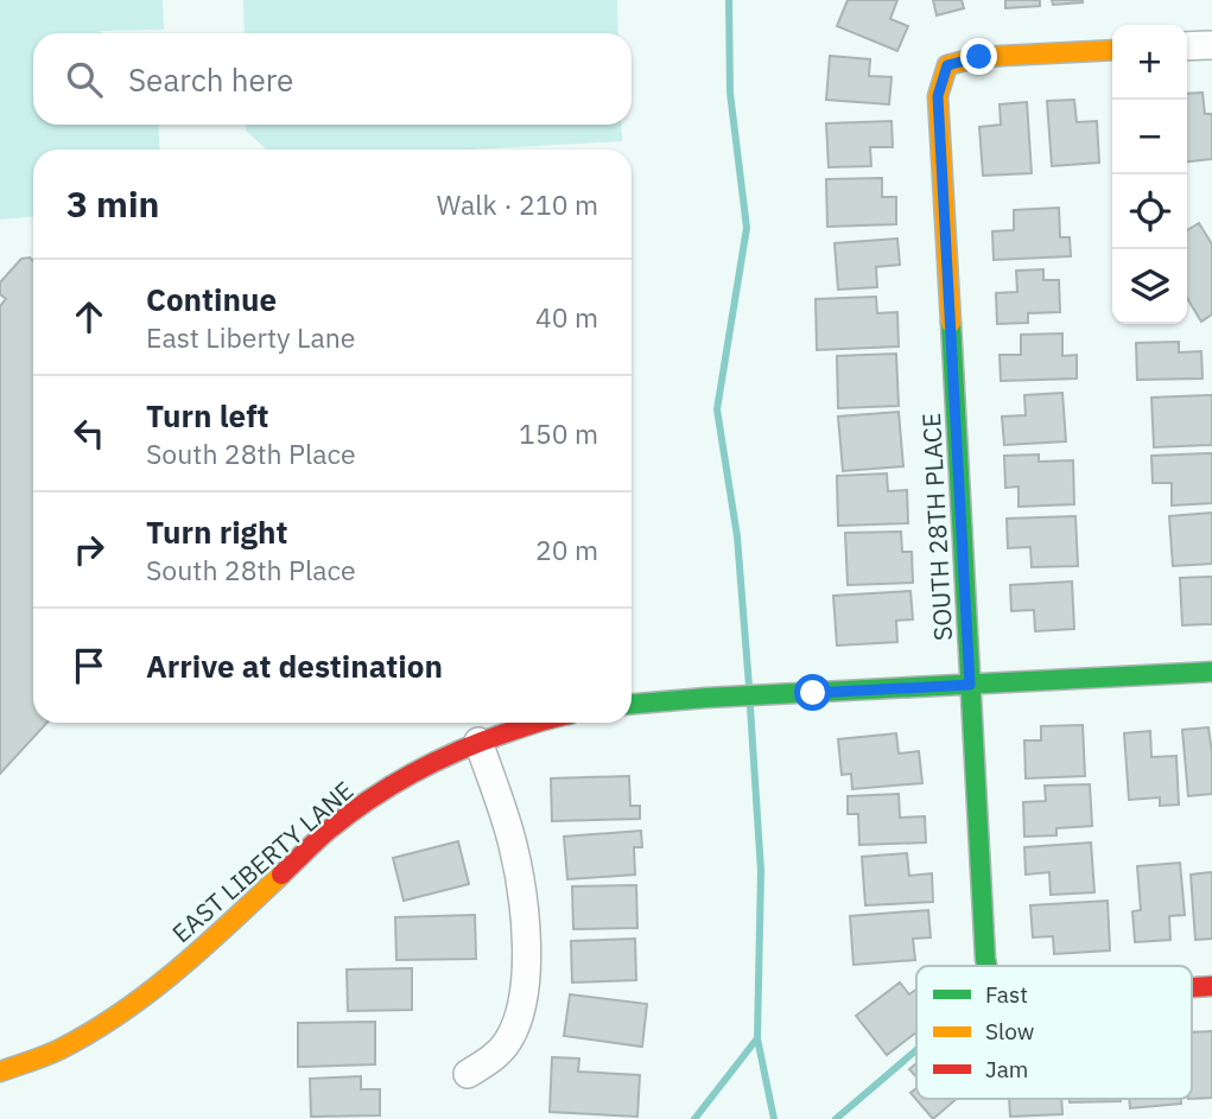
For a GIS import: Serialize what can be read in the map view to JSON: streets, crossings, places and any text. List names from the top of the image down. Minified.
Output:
{"streets":{"street":["SOUTH 28TH PLACE","EAST LIBERTY LANE"]},"legend":["Fast","Slow","Jam"],"page":{"map_buttons":["+","−"],"search":"Search here","heading":["3 min","Walk · 210 m"],"list":[["Continue","East Liberty Lane","40 m"],["Turn left","South 28th Place","150 m"],["Turn right","South 28th Place","20 m"],"Arrive at destination"]}}
